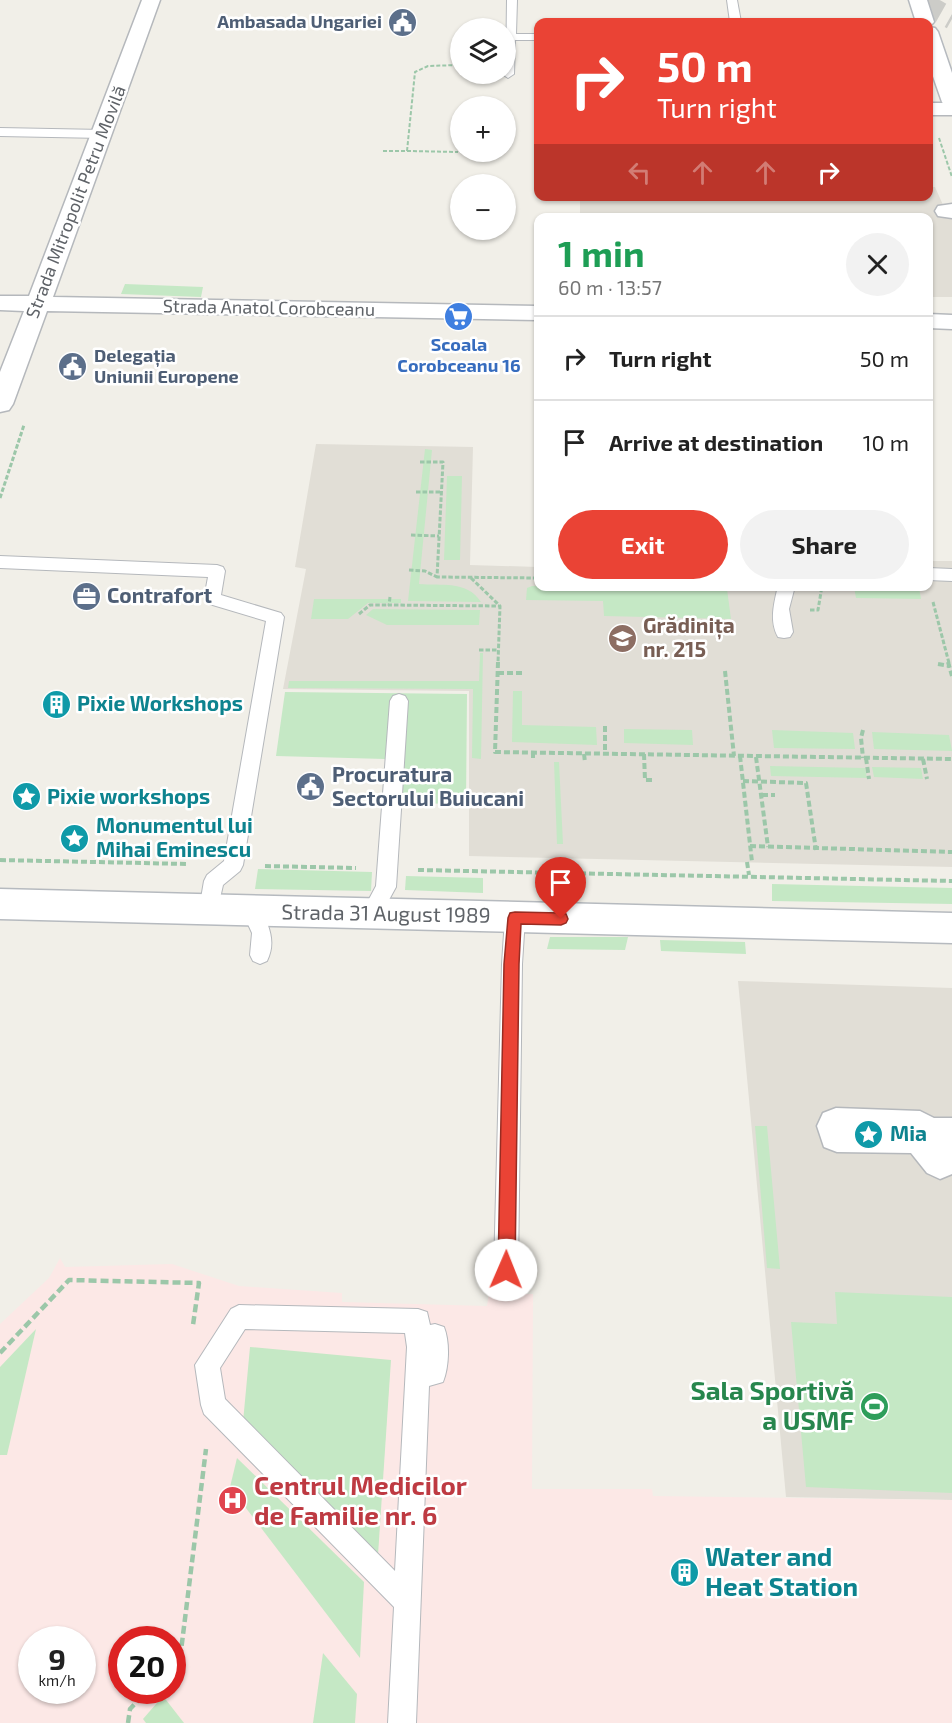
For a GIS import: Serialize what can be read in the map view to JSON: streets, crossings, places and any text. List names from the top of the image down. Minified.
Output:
{"streets":{"street":["Strada Mitropolit Petru Movilă","Strada Anatol Corobceanu","Strada 31 August 1989"]},"crossings":[["Strada Mitropolit Petru Movilă","Strada Anatol Corobceanu"]],"places":{"public building":["Ambasada Ungariei","Delegația Uniunii Europene","Procuratura Sectorului Buiucani"],"supermarket":["Scoala Corobceanu 16"],"office":["Contrafort"],"school or university":["Grădinița nr. 215"],"building":["Pixie Workshops","Water and Heat Station"],"place":["Pixie workshops","Monumentul lui Mihai Eminescu","Mia"],"sports":["Sala Sportivă a USMF"],"hospital":["Centrul Medicilor de Familie nr. 6"]},"page":{"map_buttons":["+","−"],"turn":["50 m","Turn right"],"heading":["1 min","60 m · 13:57"],"list":[{"name":"Turn right","value":"50 m"},{"name":"Arrive at destination","value":"10 m"}],"buttons":["Exit","Share"],"speed":"9 km/h","limit":"20"}}
